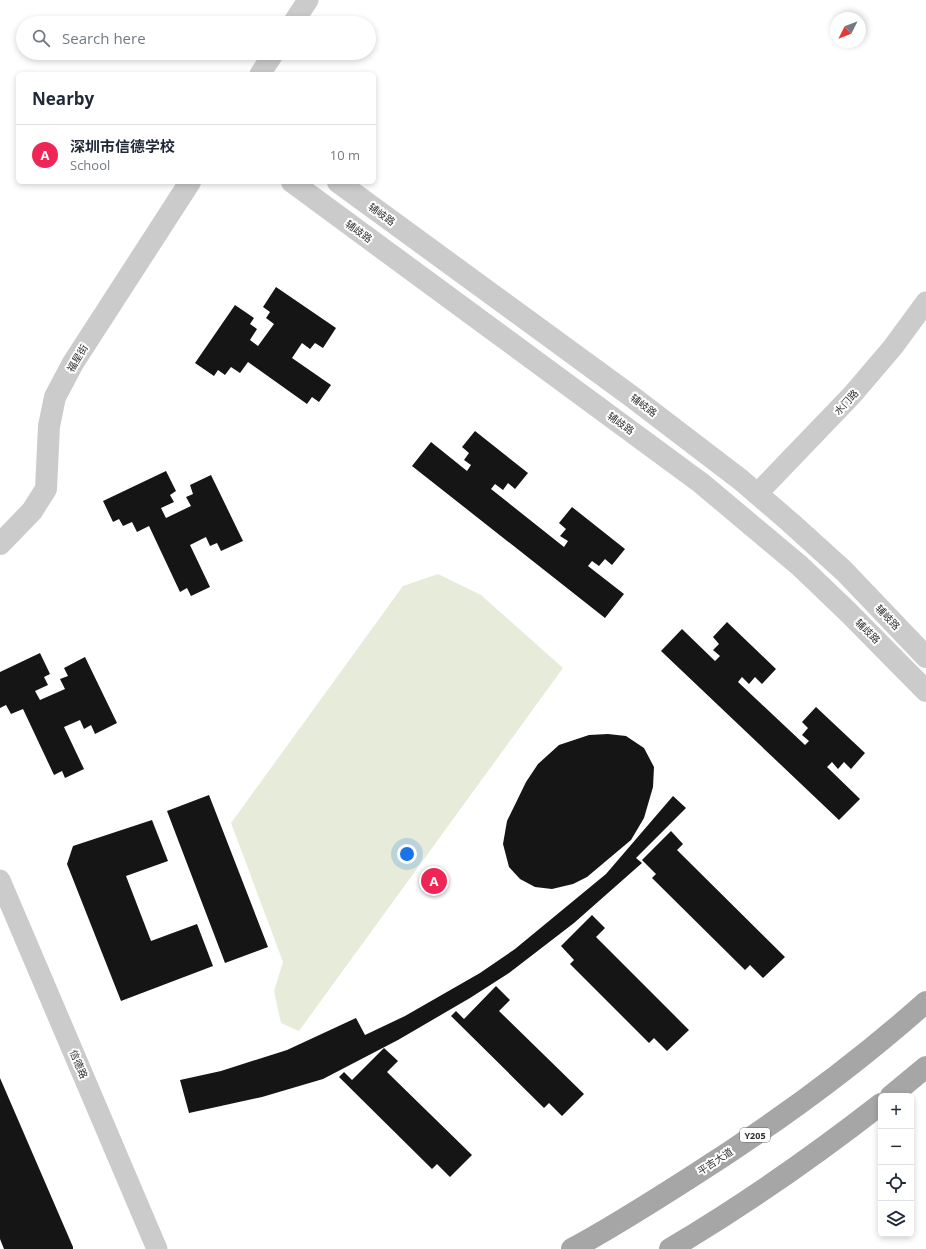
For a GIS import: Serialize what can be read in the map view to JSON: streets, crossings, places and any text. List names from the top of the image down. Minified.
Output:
{"streets":{"main road":["Y205","平吉大道"],"street":["辅岐路","辅歧路","福星街","水门路","信德路"]},"crossings":[["辅岐路","水门路"]],"north":"bottom left","page":{"search":"Search here","heading":"Nearby","list":[{"mark":"A","name":"深圳市信德学校","note":"School","value":"10 m"}],"pins":"A","map_buttons":["+","−"]}}
